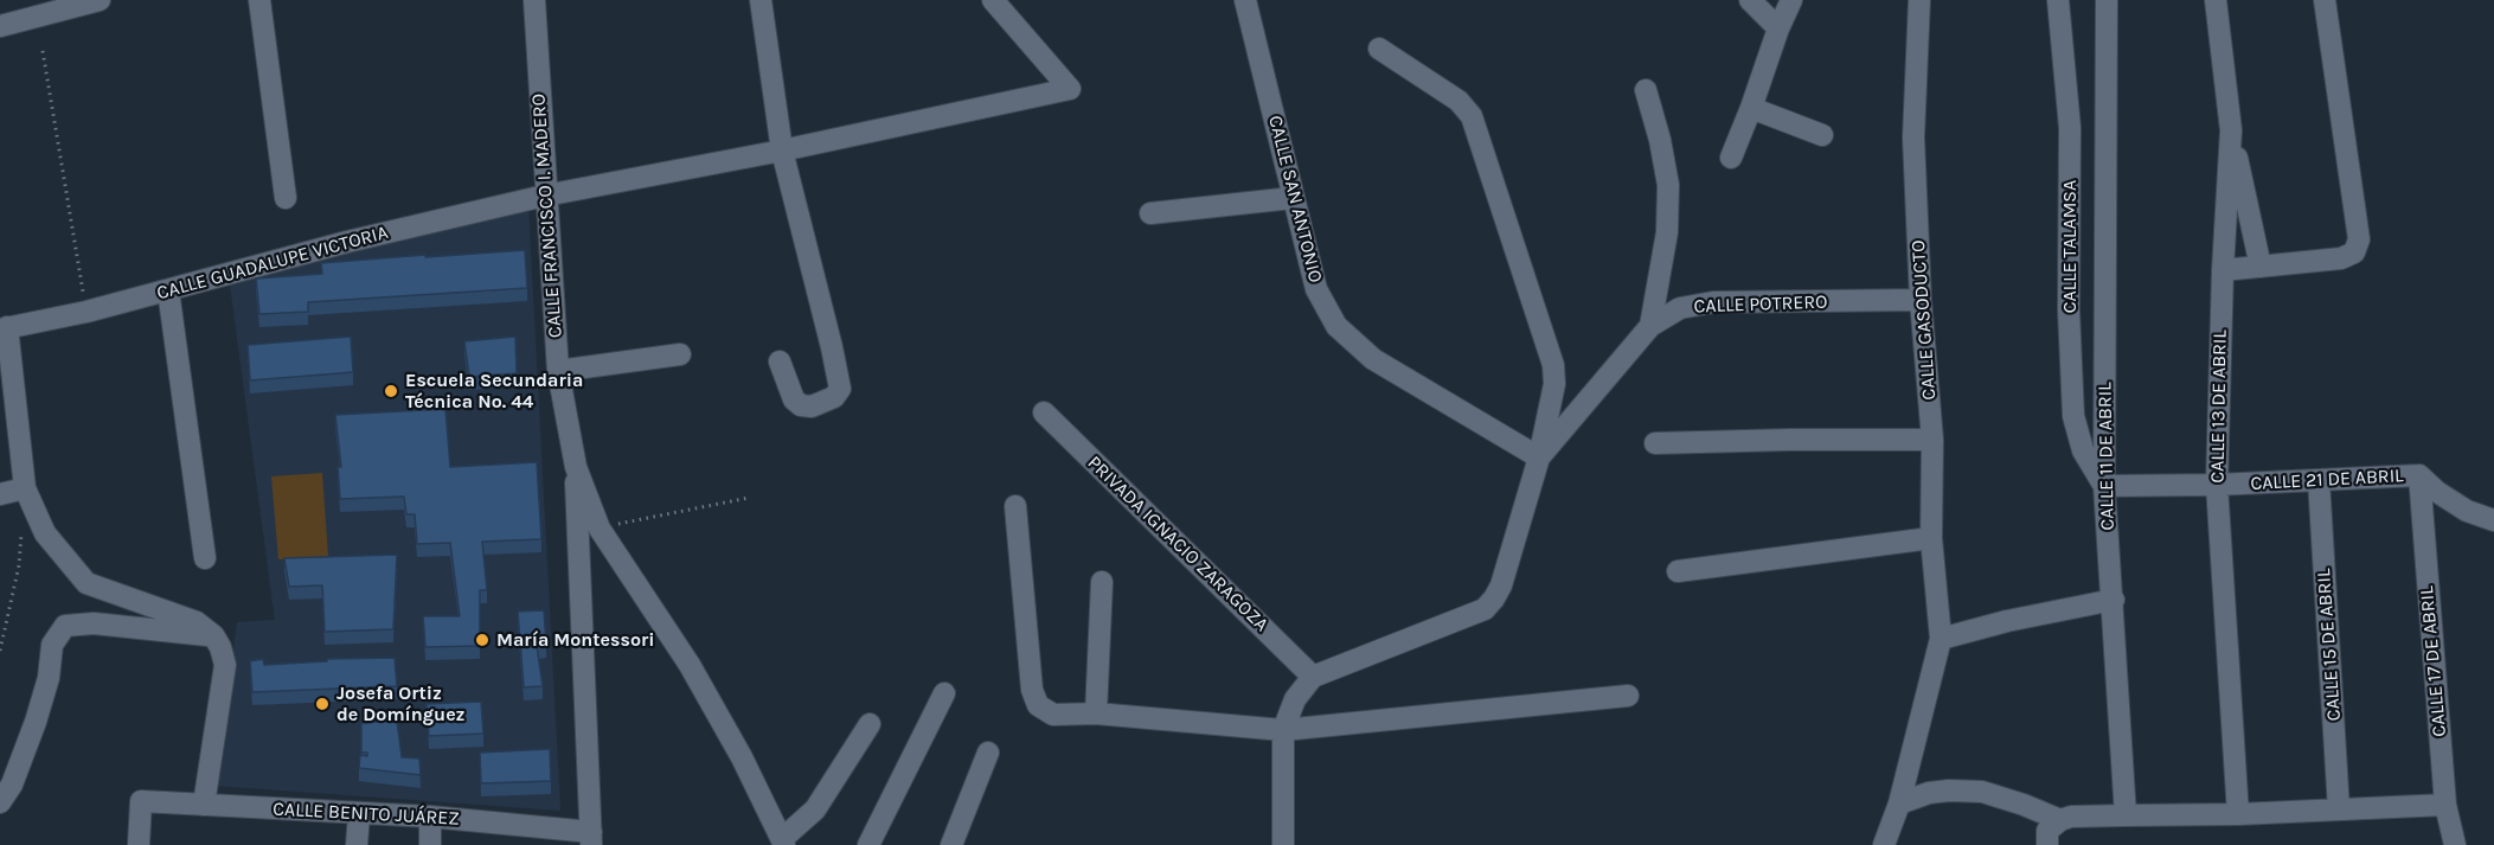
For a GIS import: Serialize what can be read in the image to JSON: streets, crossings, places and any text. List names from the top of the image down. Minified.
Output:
{"streets":{"street":["CALLE SAN ANTONIO","CALLE FRANCISCO I. MADERO","CALLE TALAMSA","CALLE GUADALUPE VICTORIA","CALLE POTRERO","CALLE GASODUCTO","CALLE 13 DE ABRIL","CALLE 11 DE ABRIL","CALLE 21 DE ABRIL","PRIVADA IGNACIO ZARAGOZA","CALLE 15 DE ABRIL","CALLE 17 DE ABRIL","CALLE BENITO JUÁREZ"]},"crossings":[["CALLE SAN ANTONIO","CALLE POTRERO"],["CALLE FRANCISCO I. MADERO","CALLE GUADALUPE VICTORIA"],["CALLE TALAMSA","CALLE 11 DE ABRIL"],["CALLE TALAMSA","CALLE 21 DE ABRIL"],["CALLE POTRERO","CALLE GASODUCTO"],["CALLE 13 DE ABRIL","CALLE 21 DE ABRIL"],["CALLE 11 DE ABRIL","CALLE 21 DE ABRIL"],["CALLE 21 DE ABRIL","CALLE 15 DE ABRIL"],["CALLE 21 DE ABRIL","CALLE 17 DE ABRIL"]],"places":["Escuela Secundaria Técnica No. 44","María Montessori","Josefa Ortiz de Domínguez"]}
